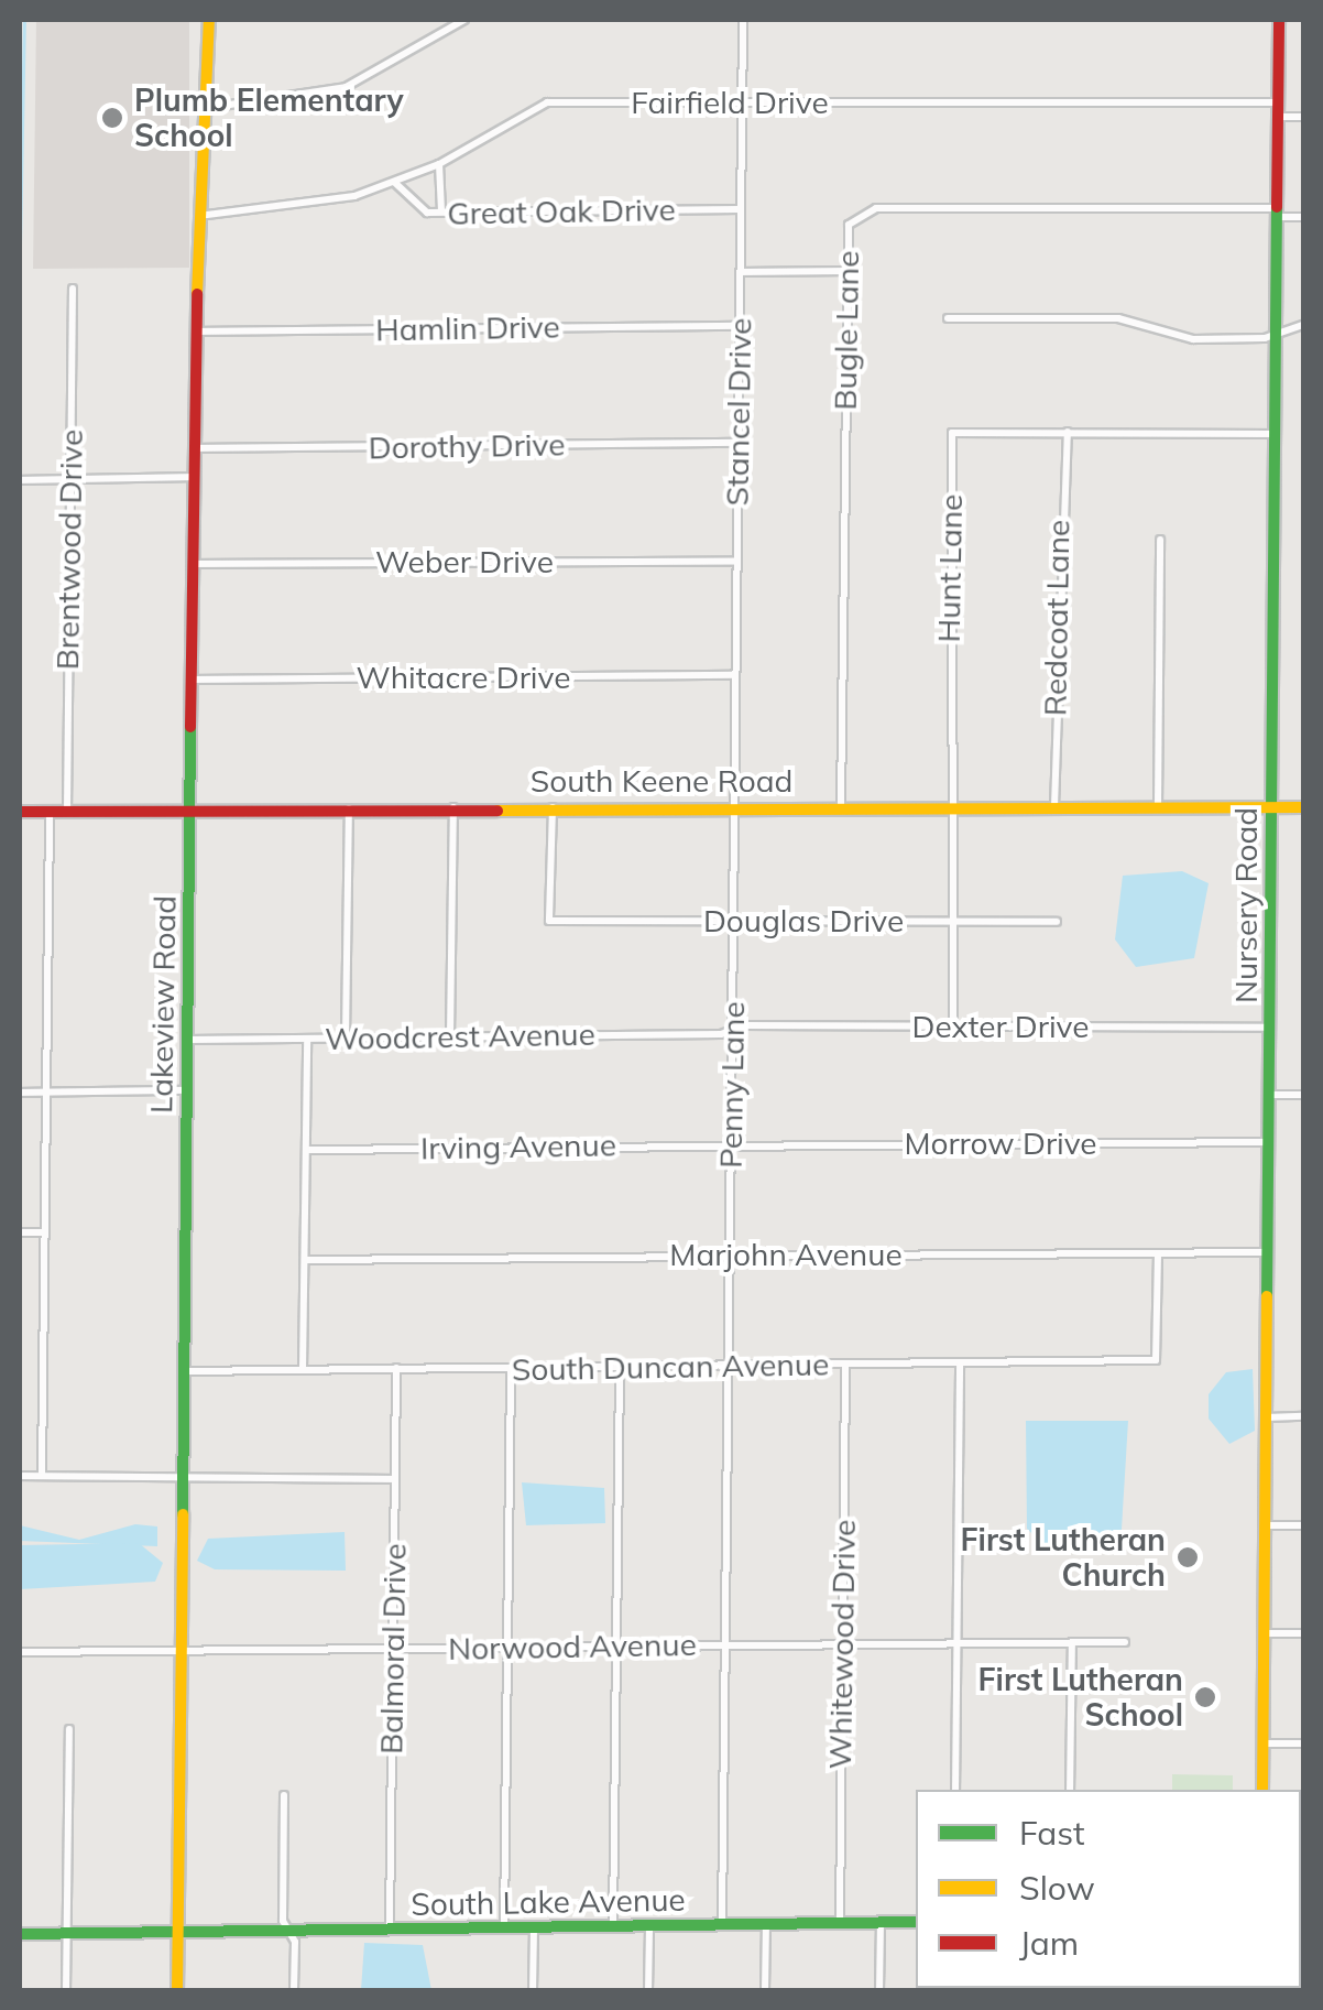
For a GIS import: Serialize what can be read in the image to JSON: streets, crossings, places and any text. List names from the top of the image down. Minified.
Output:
{"streets":{"street":["Fairfield Drive","Great Oak Drive","Hamlin Drive","Bugle Lane","Stancel Drive","Dorothy Drive","Brentwood Drive","Weber Drive","Hunt Lane","Redcoat Lane","Whitacre Drive","South Keene Road","Nursery Road","Douglas Drive","Lakeview Road","Dexter Drive","Woodcrest Avenue","Penny Lane","Morrow Drive","Irving Avenue","Marjohn Avenue","South Duncan Avenue","Whitewood Drive","Norwood Avenue","Balmoral Drive","South Lake Avenue"]},"crossings":[["Fairfield Drive","Great Oak Drive"],["Fairfield Drive","Stancel Drive"],["Fairfield Drive","Nursery Road"],["Fairfield Drive","Lakeview Road"],["Great Oak Drive","Stancel Drive"],["Hamlin Drive","Stancel Drive"],["Hamlin Drive","Lakeview Road"],["Bugle Lane","South Keene Road"],["Bugle Lane","Nursery Road"],["Stancel Drive","Dorothy Drive"],["Stancel Drive","Weber Drive"],["Stancel Drive","Whitacre Drive"],["Stancel Drive","South Keene Road"],["Stancel Drive","Penny Lane"],["Dorothy Drive","Lakeview Road"],["Brentwood Drive","South Keene Road"],["Weber Drive","Lakeview Road"],["Hunt Lane","Redcoat Lane"],["Hunt Lane","South Keene Road"],["Hunt Lane","Nursery Road"],["Hunt Lane","Douglas Drive"],["Hunt Lane","Dexter Drive"],["Redcoat Lane","South Keene Road"],["Whitacre Drive","Lakeview Road"],["South Keene Road","Nursery Road"],["South Keene Road","Douglas Drive"],["South Keene Road","Lakeview Road"],["South Keene Road","Penny Lane"],["Nursery Road","Dexter Drive"],["Nursery Road","Morrow Drive"],["Nursery Road","Marjohn Avenue"],["Douglas Drive","Penny Lane"],["Lakeview Road","Woodcrest Avenue"],["Lakeview Road","South Duncan Avenue"],["Lakeview Road","Norwood Avenue"],["Lakeview Road","South Lake Avenue"],["Dexter Drive","Woodcrest Avenue"],["Dexter Drive","Penny Lane"],["Woodcrest Avenue","Penny Lane"],["Penny Lane","Morrow Drive"],["Penny Lane","Irving Avenue"],["Penny Lane","Marjohn Avenue"],["Penny Lane","South Duncan Avenue"],["Penny Lane","Norwood Avenue"],["Penny Lane","South Lake Avenue"],["Morrow Drive","Irving Avenue"],["Marjohn Avenue","South Duncan Avenue"],["South Duncan Avenue","Whitewood Drive"],["South Duncan Avenue","Balmoral Drive"],["Whitewood Drive","Norwood Avenue"],["Whitewood Drive","South Lake Avenue"],["Norwood Avenue","Balmoral Drive"],["Balmoral Drive","South Lake Avenue"]],"places":["Plumb Elementary School","First Lutheran Church","First Lutheran School"],"legend":["Fast","Slow","Jam"]}
